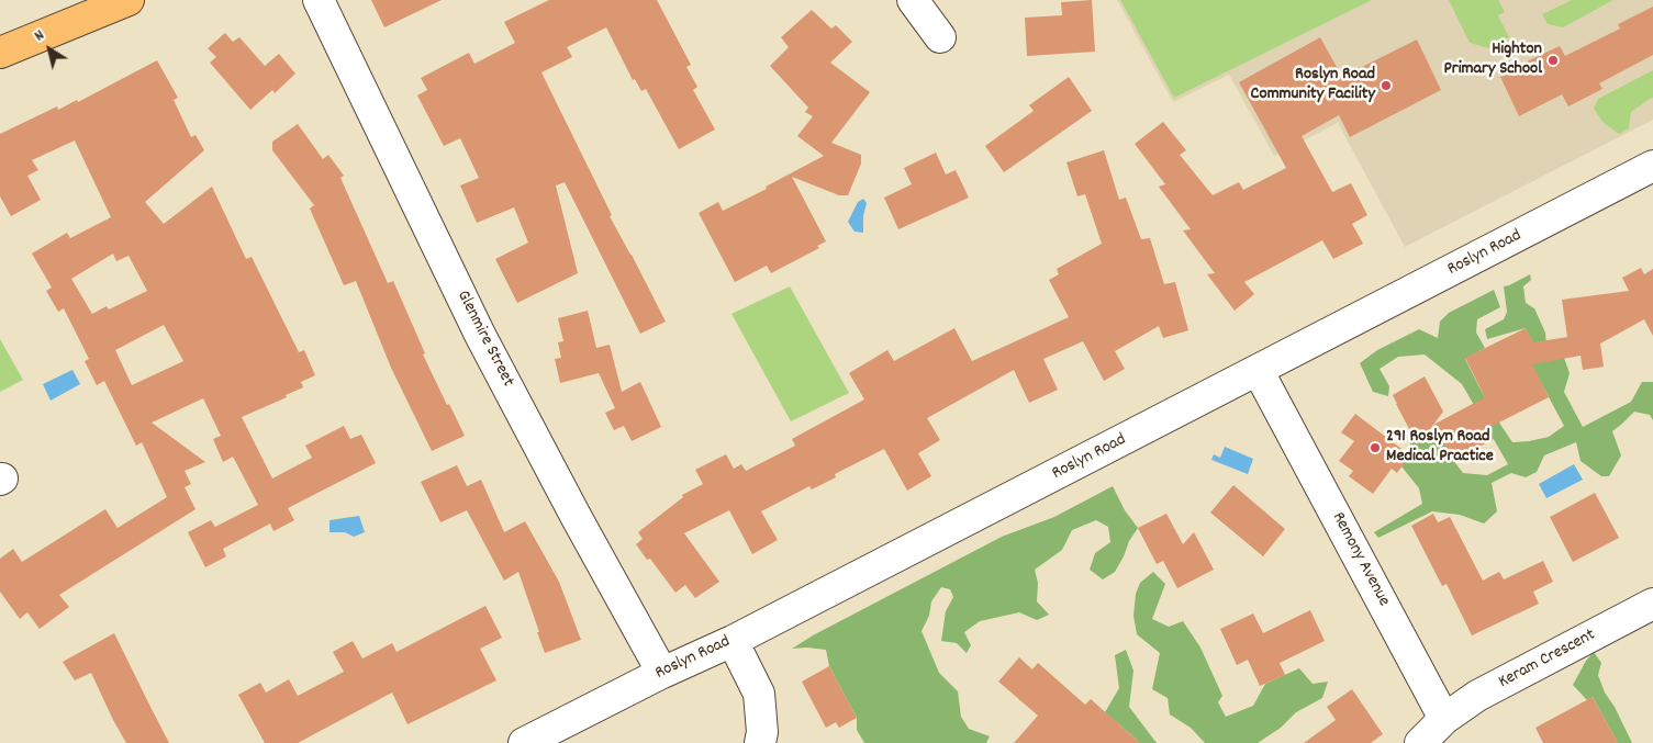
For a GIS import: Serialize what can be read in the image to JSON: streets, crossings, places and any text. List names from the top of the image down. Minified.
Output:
{"streets":{"street":["Roslyn Road","Glenmire Street","Remony Avenue","Keram Crescent"]},"crossings":[["Roslyn Road","Glenmire Street"],["Roslyn Road","Remony Avenue"],["Remony Avenue","Keram Crescent"]],"places":["Highton Primary School","Roslyn Road Community Facility","291 Roslyn Road Medical Practice"],"north":"top left"}
